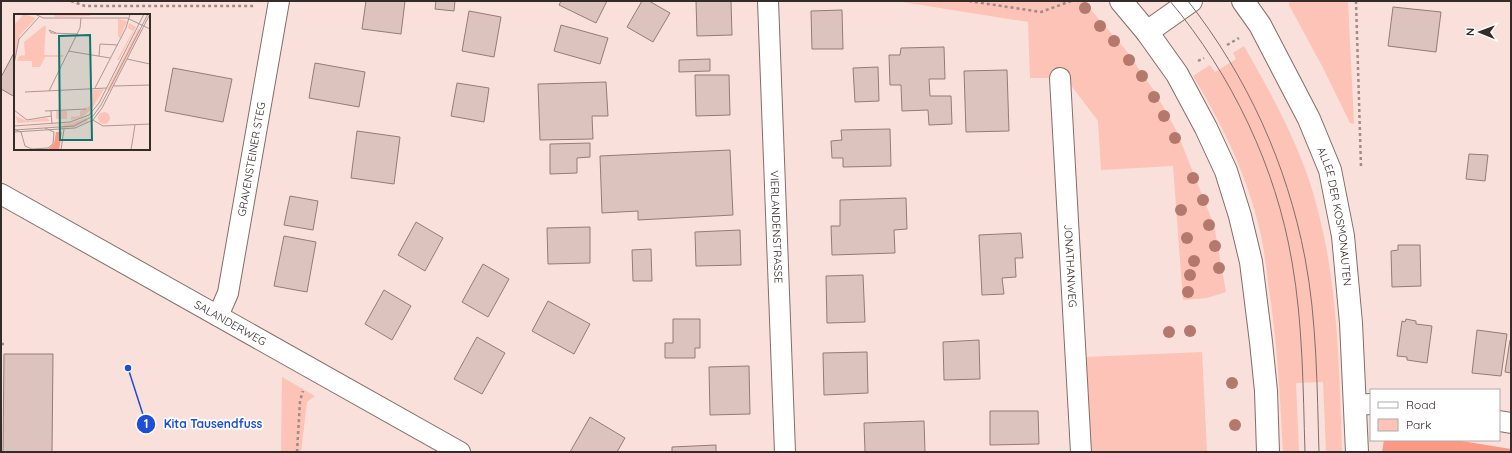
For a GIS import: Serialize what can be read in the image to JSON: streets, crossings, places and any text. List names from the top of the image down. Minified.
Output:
{"streets":{"main road":["ALLEE DER KOSMONAUTEN"],"street":["GRAVENSTEINER STEG","VIERLANDENSTRASSE","JONATHANWEG","SALANDERWEG"]},"crossings":[["GRAVENSTEINER STEG","SALANDERWEG"]],"places":["Kita Tausendfuss"],"legend":["Road","Park"],"north":"left"}
